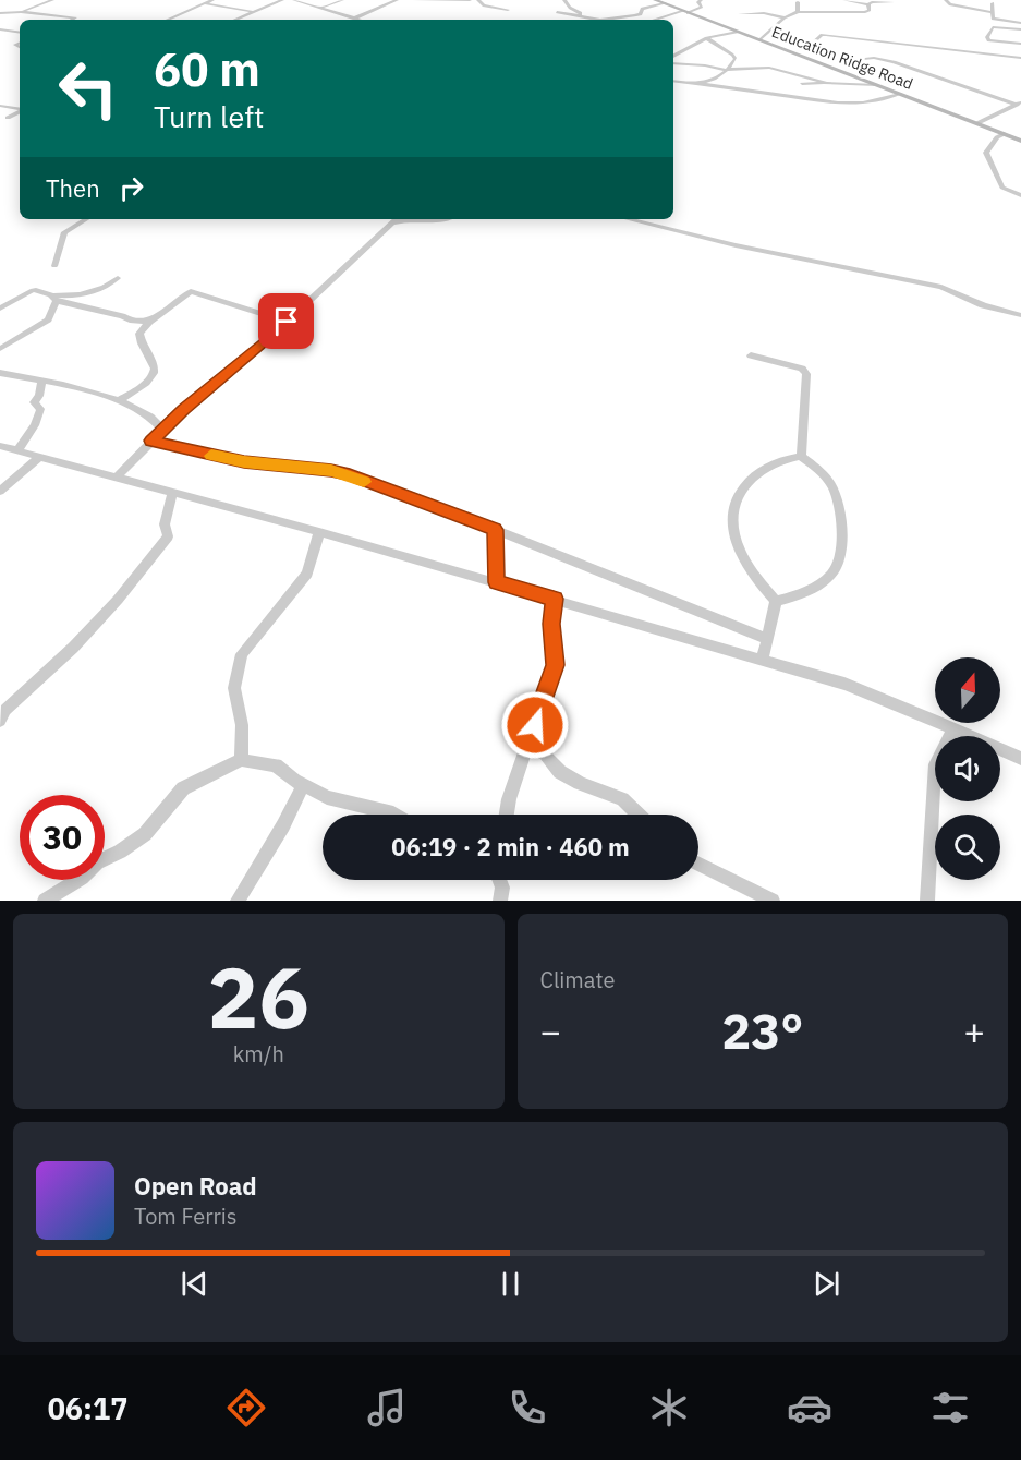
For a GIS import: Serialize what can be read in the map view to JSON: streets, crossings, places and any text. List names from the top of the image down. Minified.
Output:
{"streets":{"main road":["Education Ridge Road"]},"north":"top","page":{"turn":["60 m","Turn left"],"then":"Then","limit":"30","trip":"06:19 · 2 min · 460 m","tile":[["26","km/h"],"Climate"],"heat":["−","23°","+"],"song":["Open Road","Tom Ferris"],"tabs":"06:17"}}
